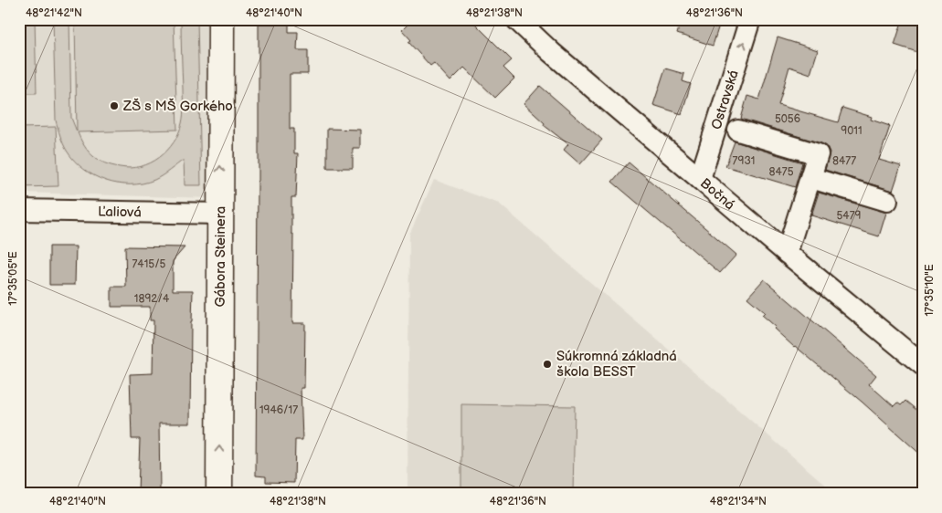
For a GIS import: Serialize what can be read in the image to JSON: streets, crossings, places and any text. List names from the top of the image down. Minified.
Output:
{"streets":{"main road":["Gábora Steinera"],"street":["Ostravská","Bočná","Ľaliová"]},"crossings":[["Ostravská","Bočná"],["Ľaliová","Gábora Steinera"]],"one_way":["Ostravská","Gábora Steinera"],"places":["ZŠ s MŠ Gorkého","Súkromná základná škola BESST"],"house_numbers":["5056","9011","7931","8477","8475","5479","7415/5","1892/4","1946/17"],"coordinates":["48°21'42\"N","48°21'40\"N","48°21'38\"N","48°21'36\"N","17°35'05\"E","17°35'10\"E","48°21'34\"N"]}
